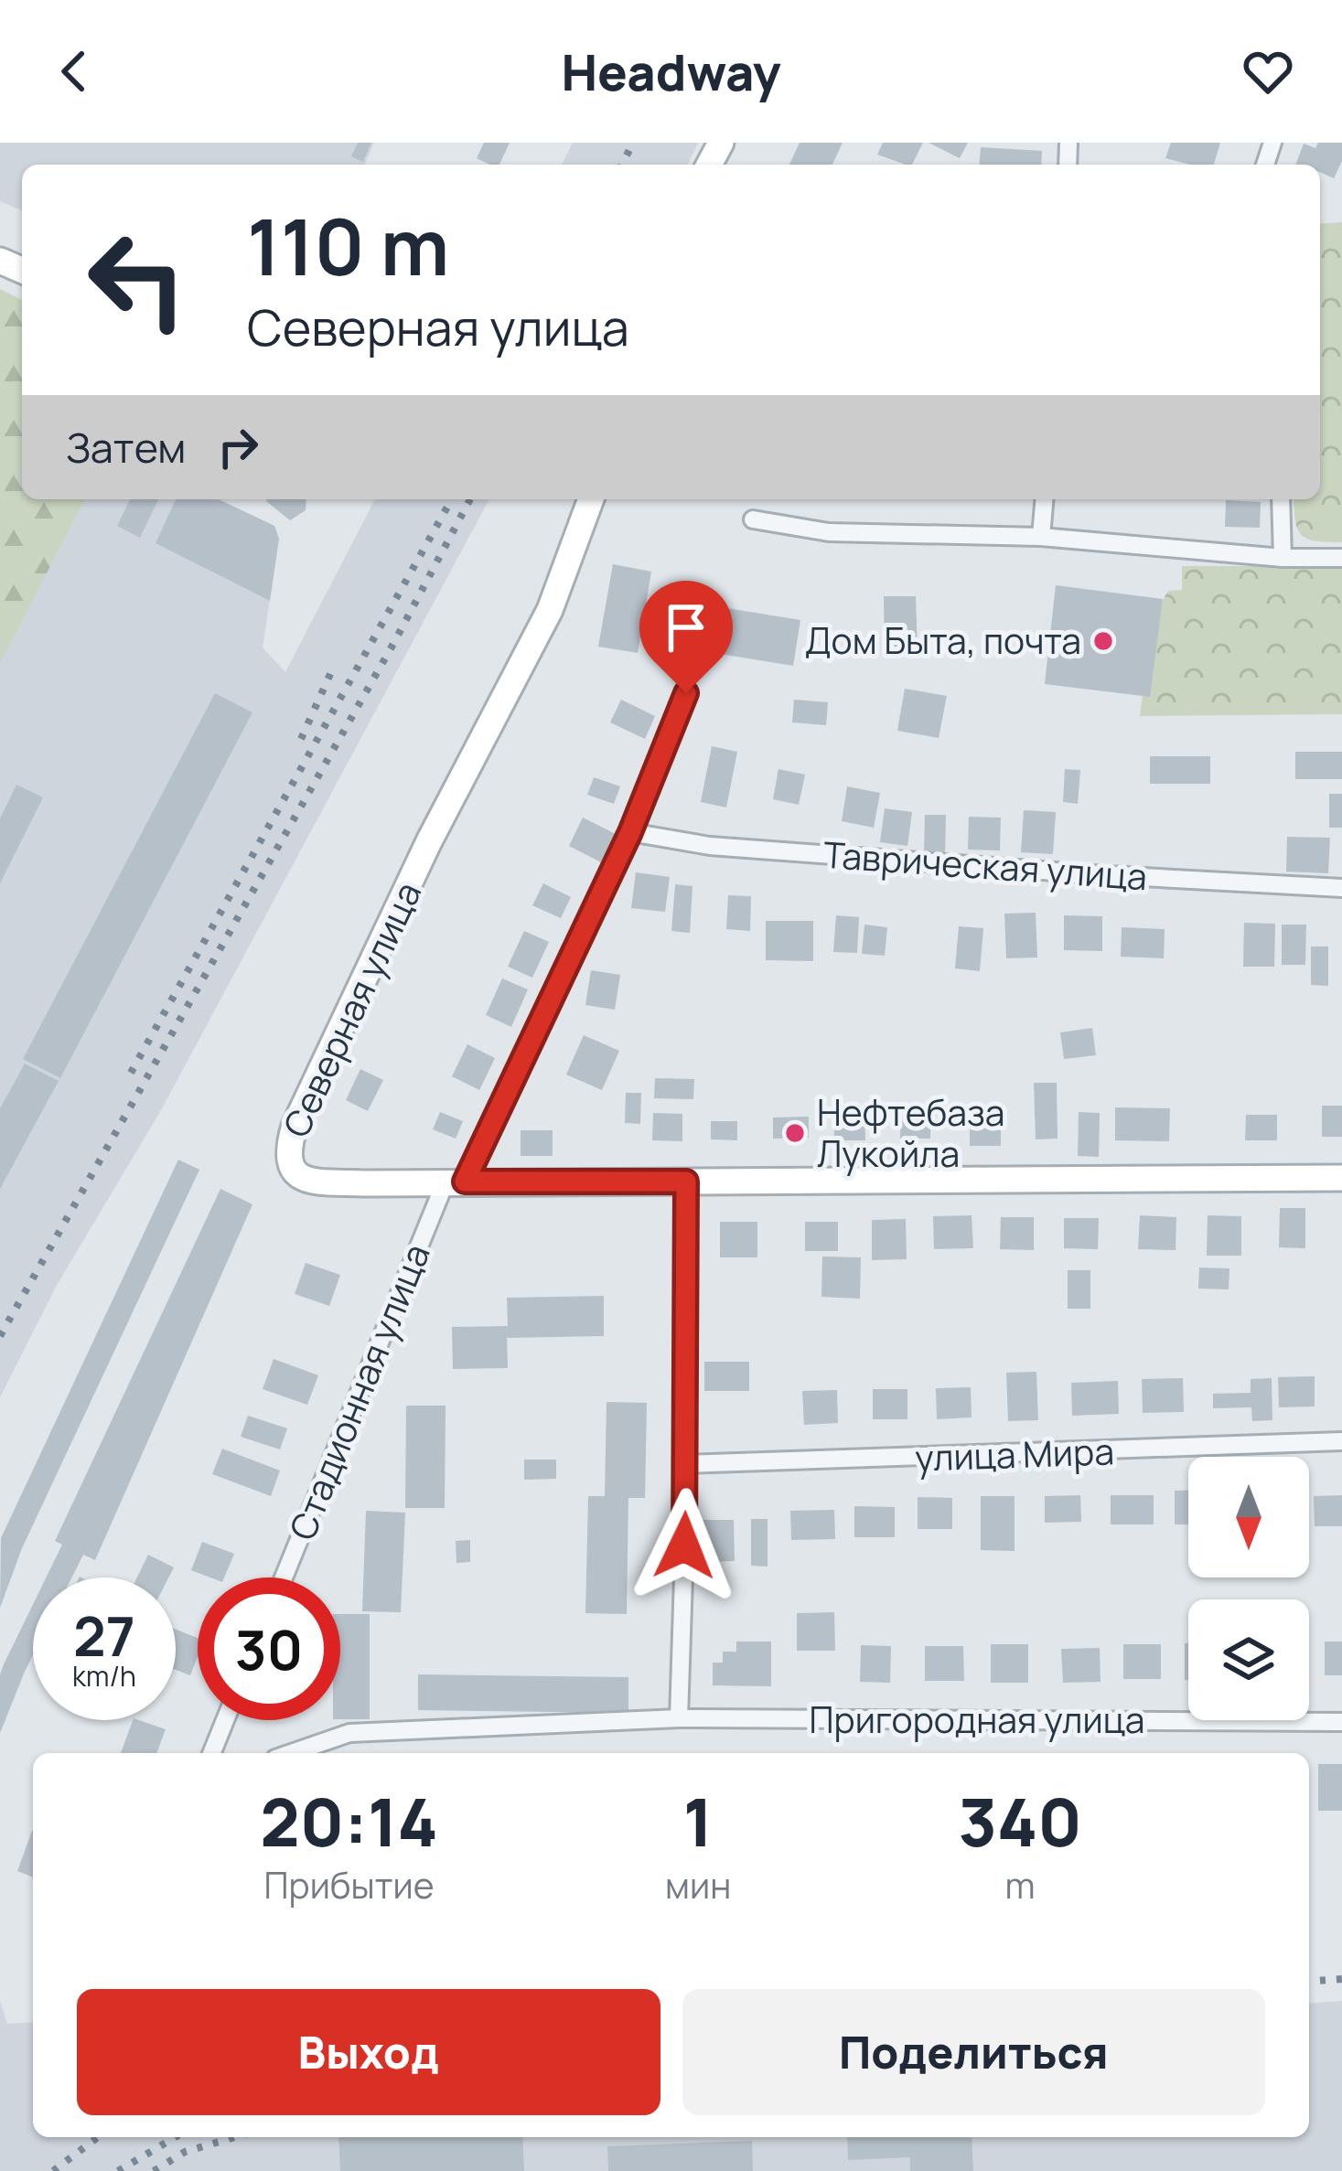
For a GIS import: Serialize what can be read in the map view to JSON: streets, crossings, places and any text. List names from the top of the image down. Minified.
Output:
{"streets":{"street":["Таврическая улица","Северная улица","Стадионная улица","улица Мира","Пригородная улица"]},"crossings":[["Таврическая улица","Стадионная улица"],["Северная улица","Стадионная улица"]],"places":["Дом Быта, почта","Нефтебаза Лукойла"],"north":"bottom","page":{"header":"Headway","turn":["110 m","Северная улица"],"then":"Затем","speed":"27 km/h","limit":"30","eta":["20:14","Прибытие","1","мин","340","m"],"buttons":["Выход","Поделиться"]}}
